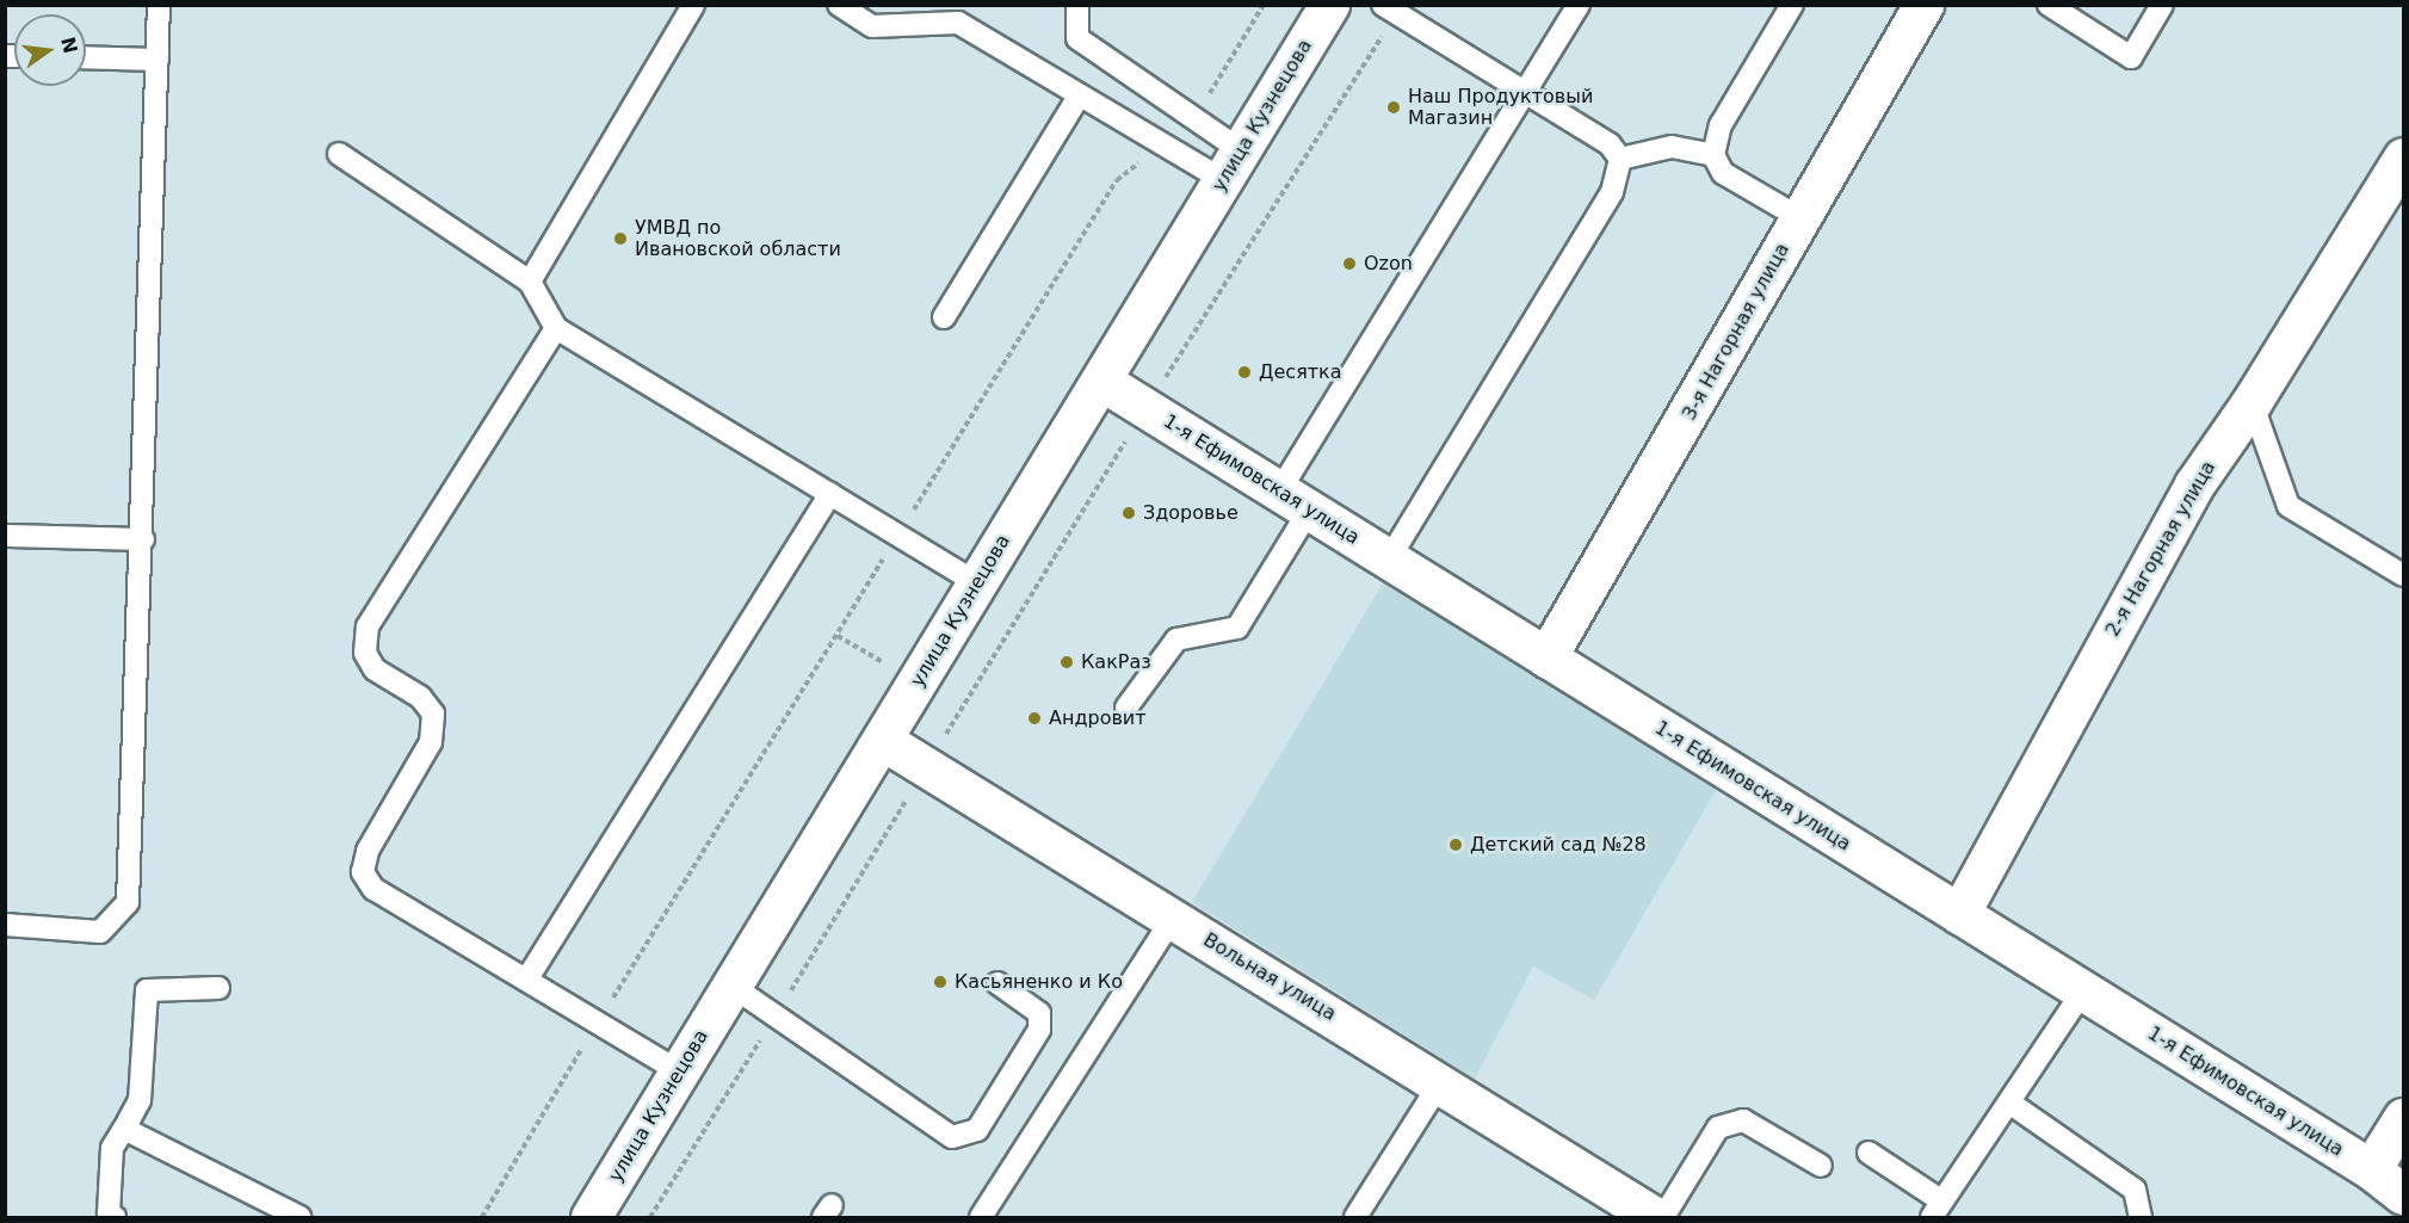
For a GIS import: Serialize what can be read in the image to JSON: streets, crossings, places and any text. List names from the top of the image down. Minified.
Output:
{"streets":{"street":["улица Кузнецова","3-я Нагорная улица","1-я Ефимовская улица","2-я Нагорная улица","Вольная улица"]},"crossings":[["улица Кузнецова","1-я Ефимовская улица"],["улица Кузнецова","Вольная улица"],["3-я Нагорная улица","1-я Ефимовская улица"],["1-я Ефимовская улица","2-я Нагорная улица"]],"places":["Наш Продуктовый Магазин","УМВД по Ивановской области","Ozon","Десятка","Здоровье","КакРаз","Андровит","Детский сад №28","Касьяненко и Ко"],"north":"right"}
